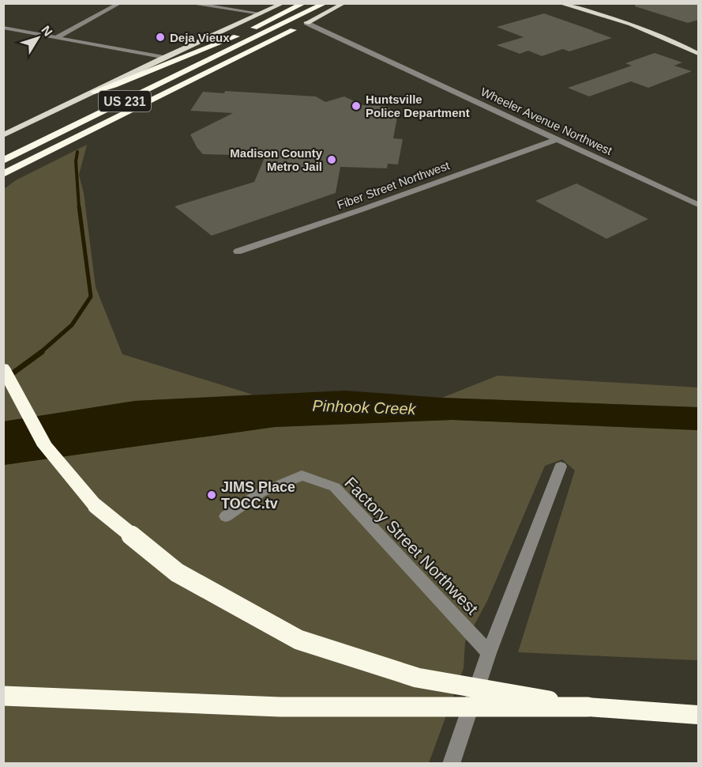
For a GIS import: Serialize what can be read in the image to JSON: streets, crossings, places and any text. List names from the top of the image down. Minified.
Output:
{"streets":{"highway":["US 231"],"street":["Wheeler Avenue Northwest","Fiber Street Northwest","Factory Street Northwest"]},"crossings":[["Wheeler Avenue Northwest","Fiber Street Northwest"]],"water":["Pinhook Creek"],"places":["Deja Vieux","Huntsville Police Department","Madison County Metro Jail","JIMS Place TOCC.tv"],"north":"top right"}
